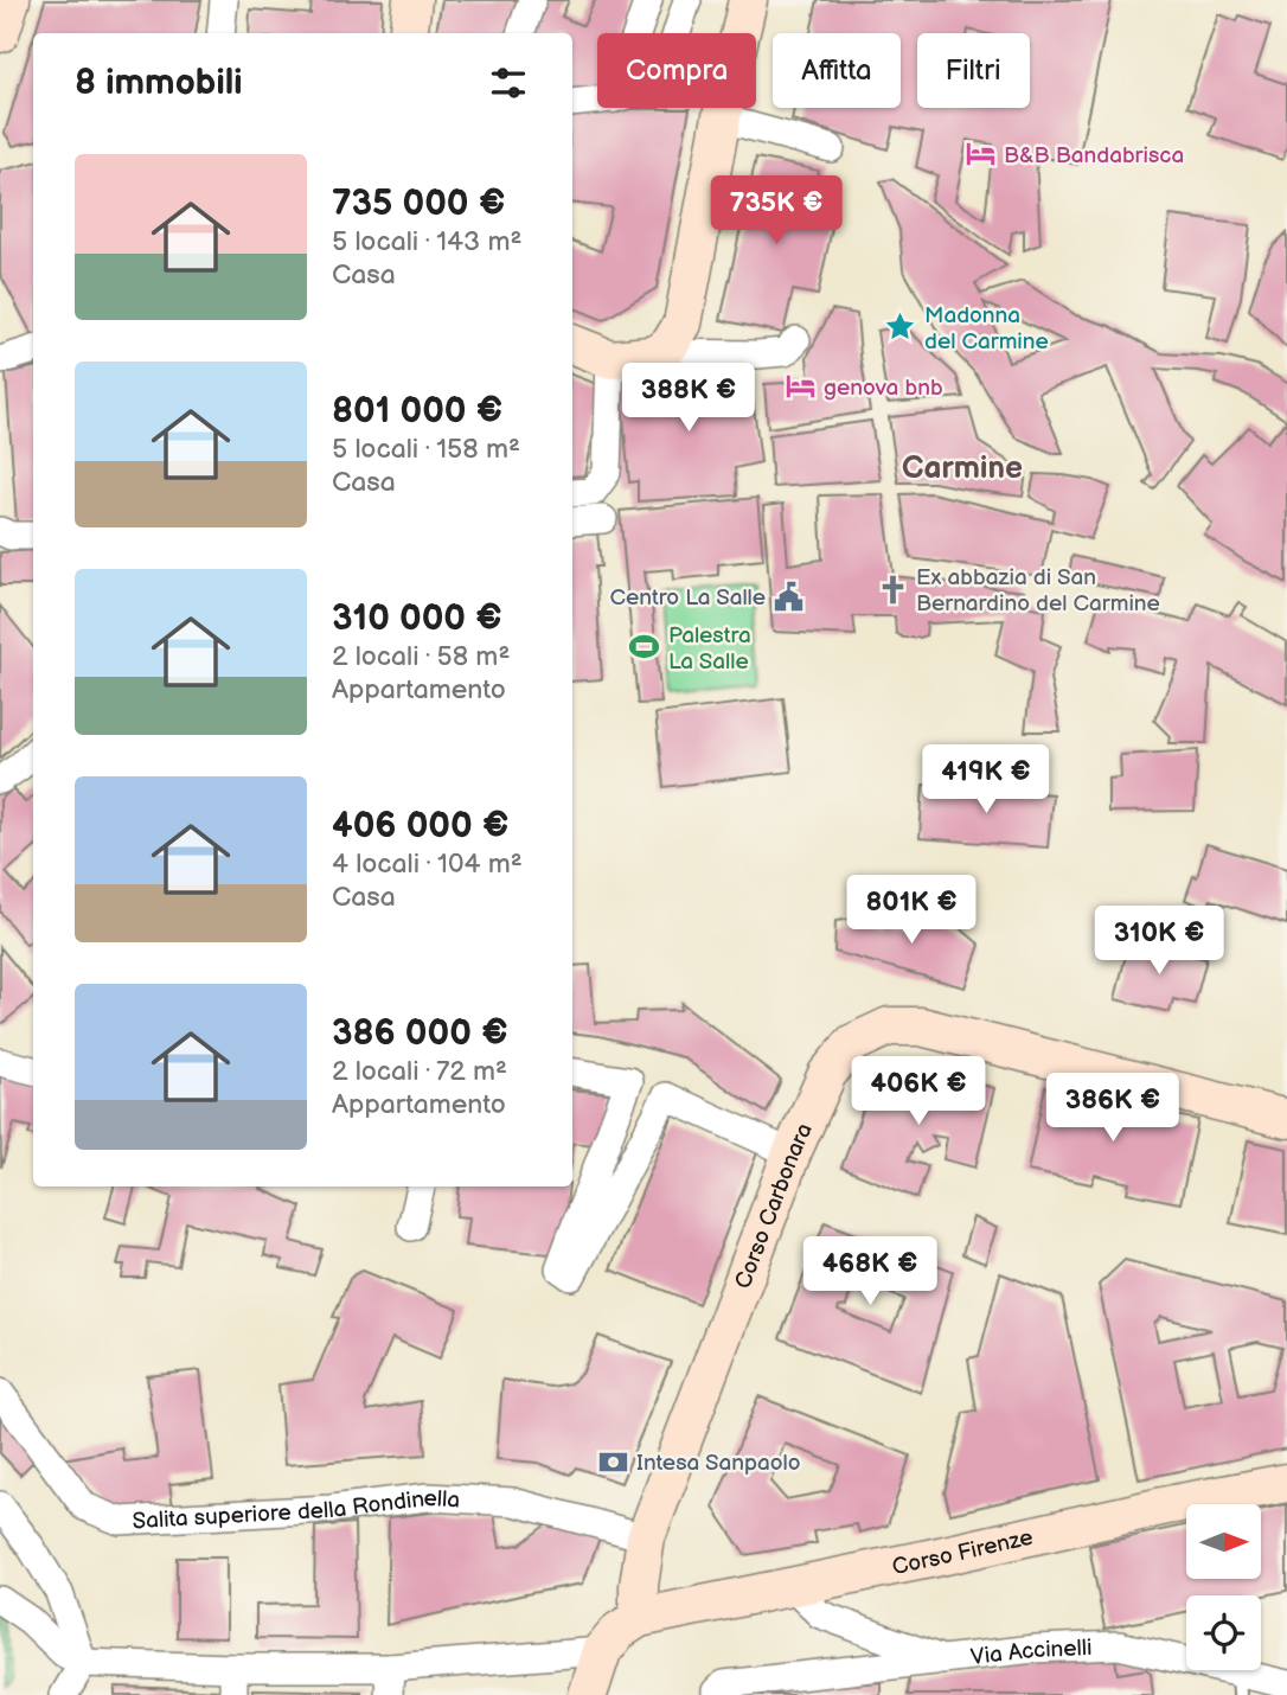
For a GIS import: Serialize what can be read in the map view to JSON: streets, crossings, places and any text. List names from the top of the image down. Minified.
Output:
{"streets":{"street":["Corso Carbonara","Salita superiore della Rondinella","Corso Firenze","Via Accinelli"]},"crossings":[["Corso Carbonara","Salita superiore della Rondinella"],["Corso Carbonara","Corso Firenze"],["Corso Firenze","Via Accinelli"]],"districts":["Carmine"],"places":{"hotel":["B&B Bandabrisca","genova bnb"],"place":["Madonna del Carmine"],"church":["Ex abbazia di San Bernardino del Carmine"],"public building":["Centro La Salle"],"sports":["Palestra La Salle"],"bank":["Intesa Sanpaolo"]},"north":"right","page":{"chip":["Compra","Affitta","Filtri"],"heading":"8 immobili","list":[{"name":"735 000 €","note":"5 locali · 143 m² · Casa"},{"name":"801 000 €","note":"5 locali · 158 m² · Casa"},{"name":"310 000 €","note":"2 locali · 58 m² · Appartamento"},{"name":"406 000 €","note":"4 locali · 104 m² · Casa"},{"name":"386 000 €","note":"2 locali · 72 m² · Appartamento"}],"price":["735K €","388K €","419K €","801K €","310K €","406K €","386K €","468K €"]}}
